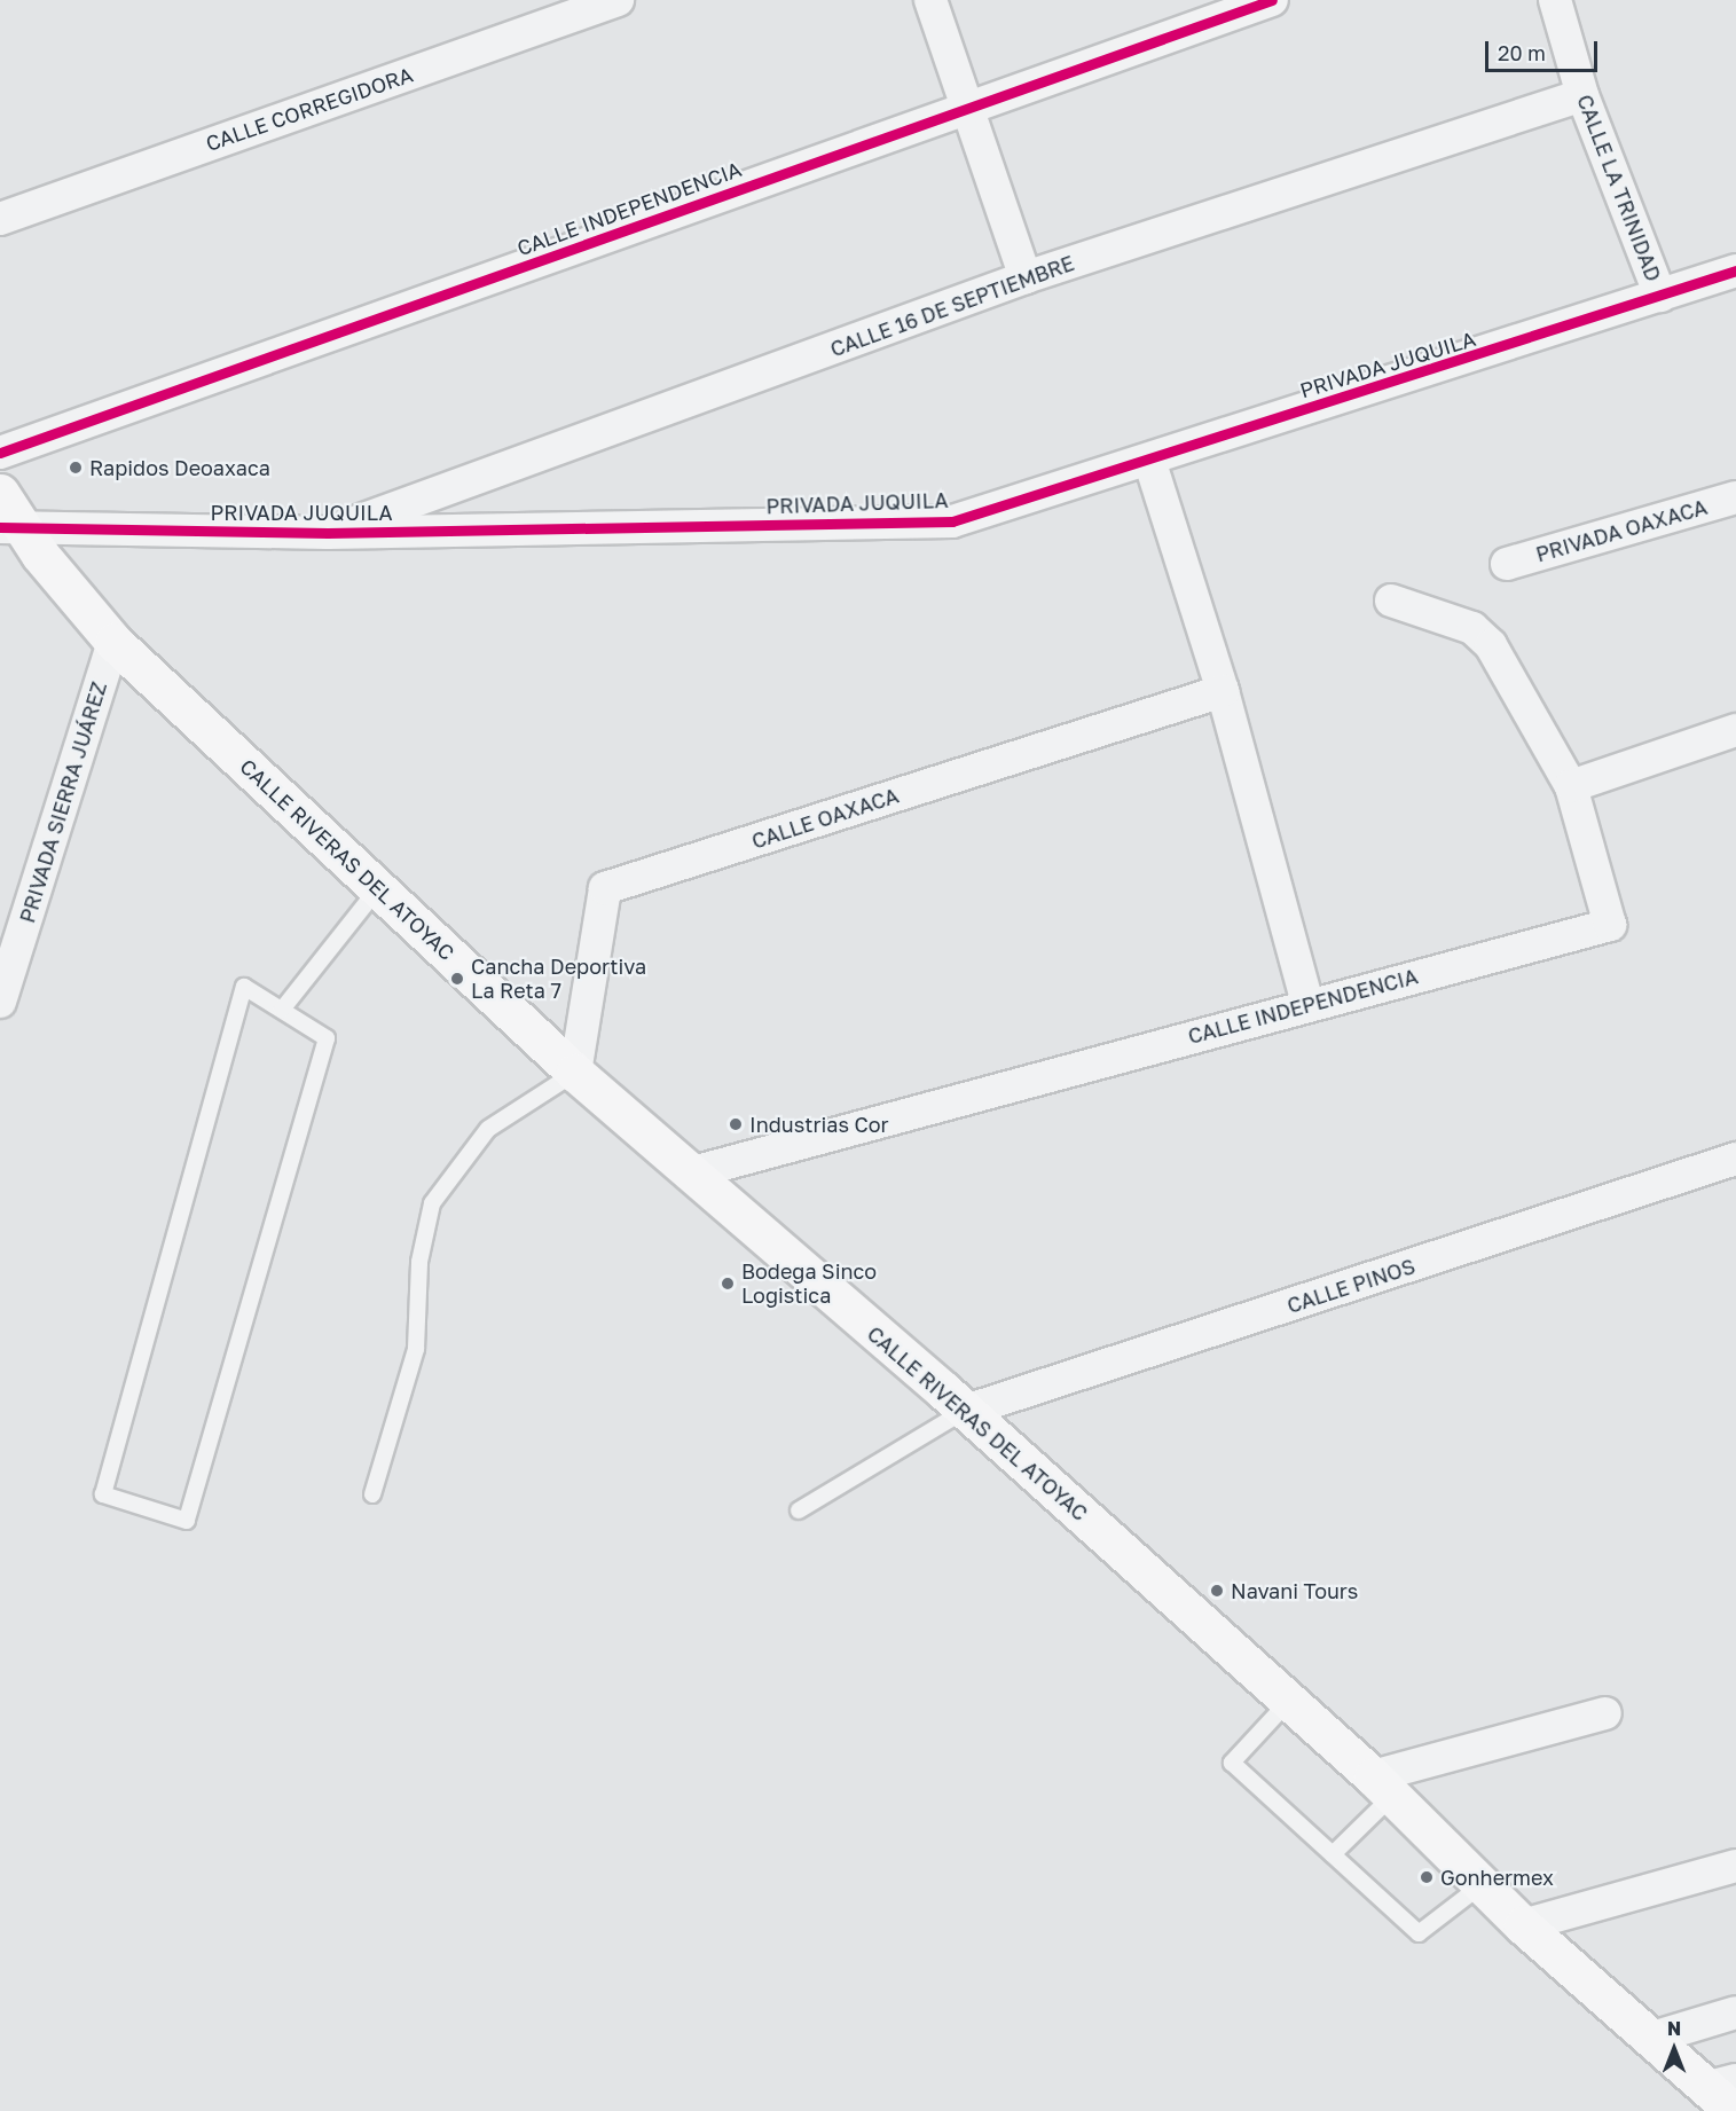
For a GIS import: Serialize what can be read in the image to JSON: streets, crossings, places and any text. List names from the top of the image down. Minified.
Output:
{"streets":{"main road":["CALLE RIVERAS DEL ATOYAC"],"street":["CALLE CORREGIDORA","CALLE LA TRINIDAD","CALLE INDEPENDENCIA","CALLE 16 DE SEPTIEMBRE","PRIVADA JUQUILA","PRIVADA OAXACA","PRIVADA SIERRA JUÁREZ","CALLE OAXACA","CALLE PINOS"]},"crossings":[["CALLE LA TRINIDAD","CALLE 16 DE SEPTIEMBRE"],["CALLE LA TRINIDAD","PRIVADA JUQUILA"],["CALLE INDEPENDENCIA","CALLE RIVERAS DEL ATOYAC"],["CALLE 16 DE SEPTIEMBRE","PRIVADA JUQUILA"],["PRIVADA JUQUILA","CALLE RIVERAS DEL ATOYAC"],["PRIVADA SIERRA JUÁREZ","CALLE RIVERAS DEL ATOYAC"],["CALLE OAXACA","CALLE RIVERAS DEL ATOYAC"],["CALLE RIVERAS DEL ATOYAC","CALLE PINOS"]],"places":["Rapidos Deoaxaca","Cancha Deportiva La Reta 7","Industrias Cor","Bodega Sinco Logistica","Navani Tours","Gonhermex"],"scale_bar":"20 m","north":"top"}
